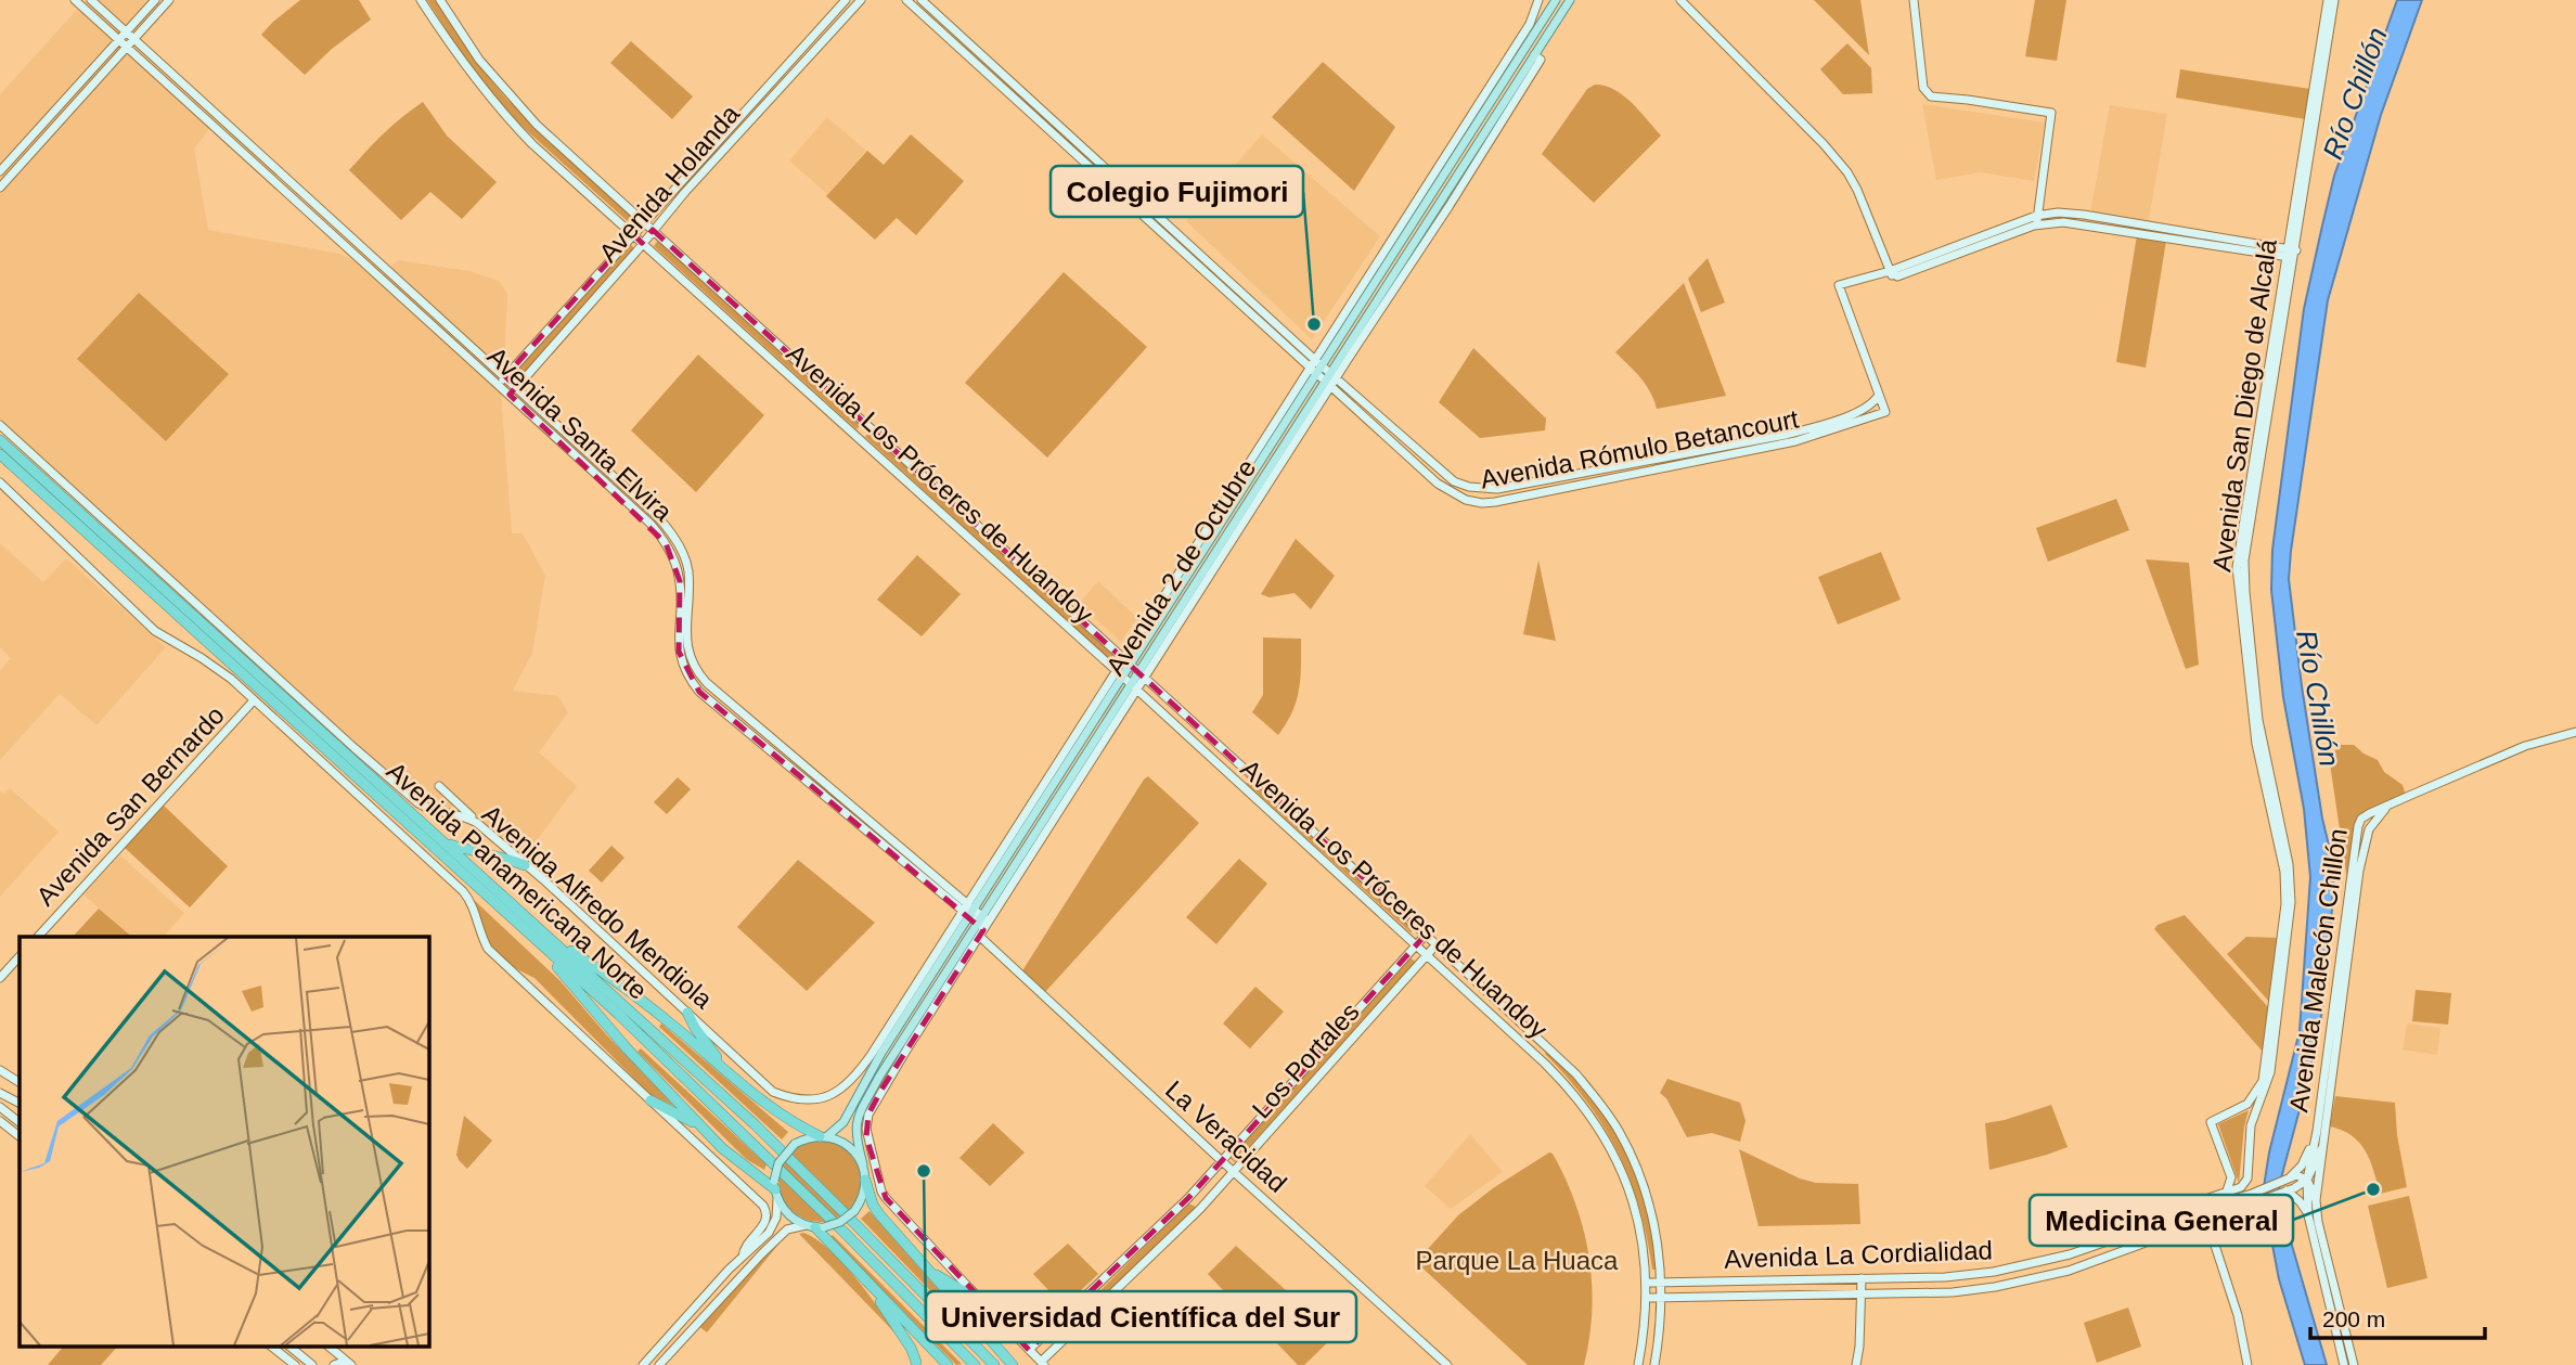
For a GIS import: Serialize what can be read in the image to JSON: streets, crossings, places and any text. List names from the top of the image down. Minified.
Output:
{"streets":{"highway":["Avenida Panamericana Norte"],"main road":["Avenida Holanda","Avenida San Diego de Alcalá","Avenida Santa Elvira","Avenida Rómulo Betancourt","Avenida Los Próceres de Huandoy","Avenida 2 de Octubre","Avenida San Bernardo","Avenida Alfredo Mendiola","Avenida Malecón Chillón","Los Portales","La Veracidad","Avenida La Cordialidad"]},"crossings":[["Avenida Holanda","Avenida Santa Elvira"],["Avenida Holanda","Avenida Los Próceres de Huandoy"],["Avenida San Diego de Alcalá","Avenida La Cordialidad"],["Avenida Santa Elvira","Avenida 2 de Octubre"],["Avenida Santa Elvira","La Veracidad"],["Avenida Rómulo Betancourt","Avenida 2 de Octubre"],["Avenida Los Próceres de Huandoy","Avenida 2 de Octubre"],["Avenida Los Próceres de Huandoy","Los Portales"],["Avenida Los Próceres de Huandoy","Avenida La Cordialidad"],["Avenida 2 de Octubre","Avenida Alfredo Mendiola"],["Avenida 2 de Octubre","La Veracidad"],["Avenida Malecón Chillón","Avenida La Cordialidad"],["Los Portales","La Veracidad"]],"water":["Río Chillón"],"parks":["Parque La Huaca"],"places":["Colegio Fujimori","Universidad Científica del Sur","Medicina General"],"scale_bar":"200 m"}
